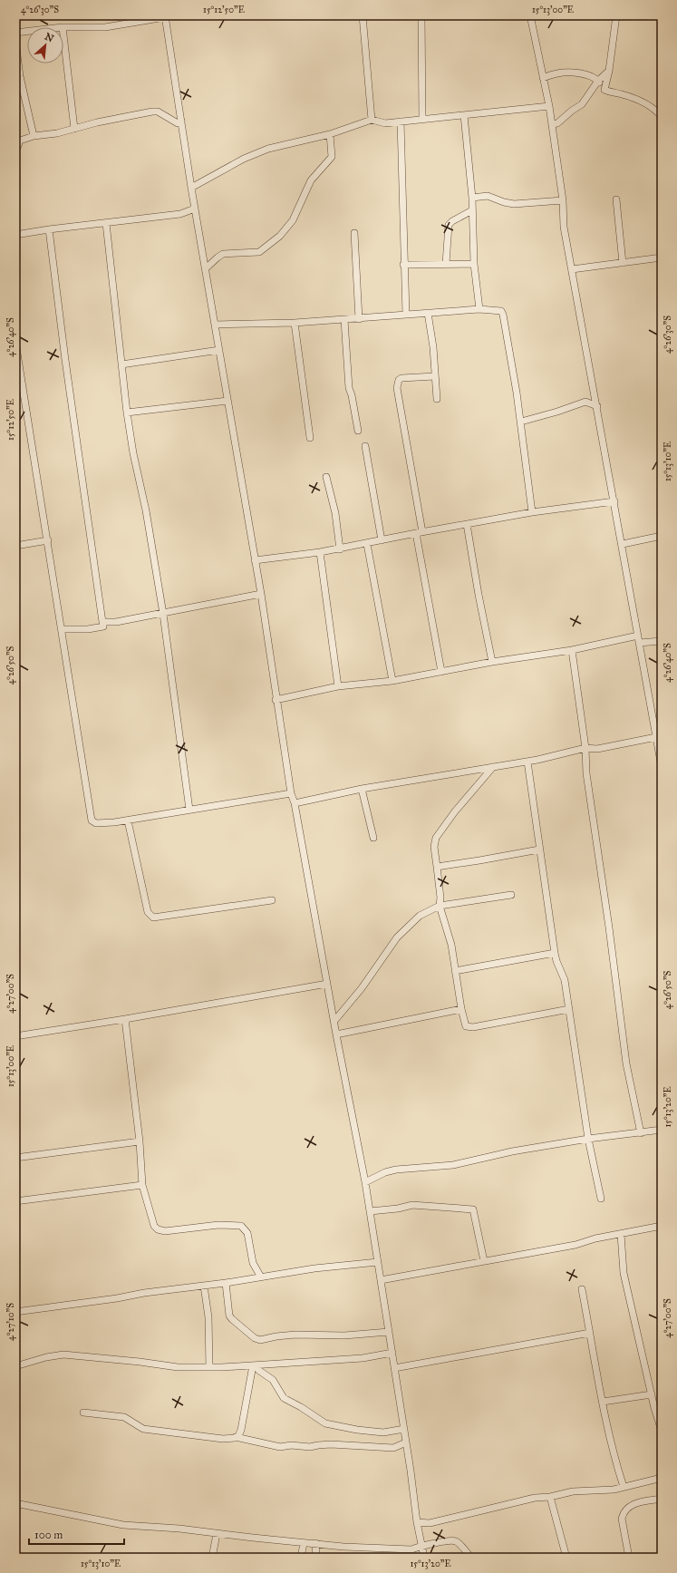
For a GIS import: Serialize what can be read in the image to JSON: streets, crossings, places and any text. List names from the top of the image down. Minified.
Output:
{"scale_bar":"100 m","north":"top right","coordinates":["4°26'30\"S","15°12'50\"E","15°13'00\"E","4°26'40\"S","15°13'10\"E","4°26'50\"S","4°27'00\"S","15°13'20\"E","4°27'10\"S"]}
